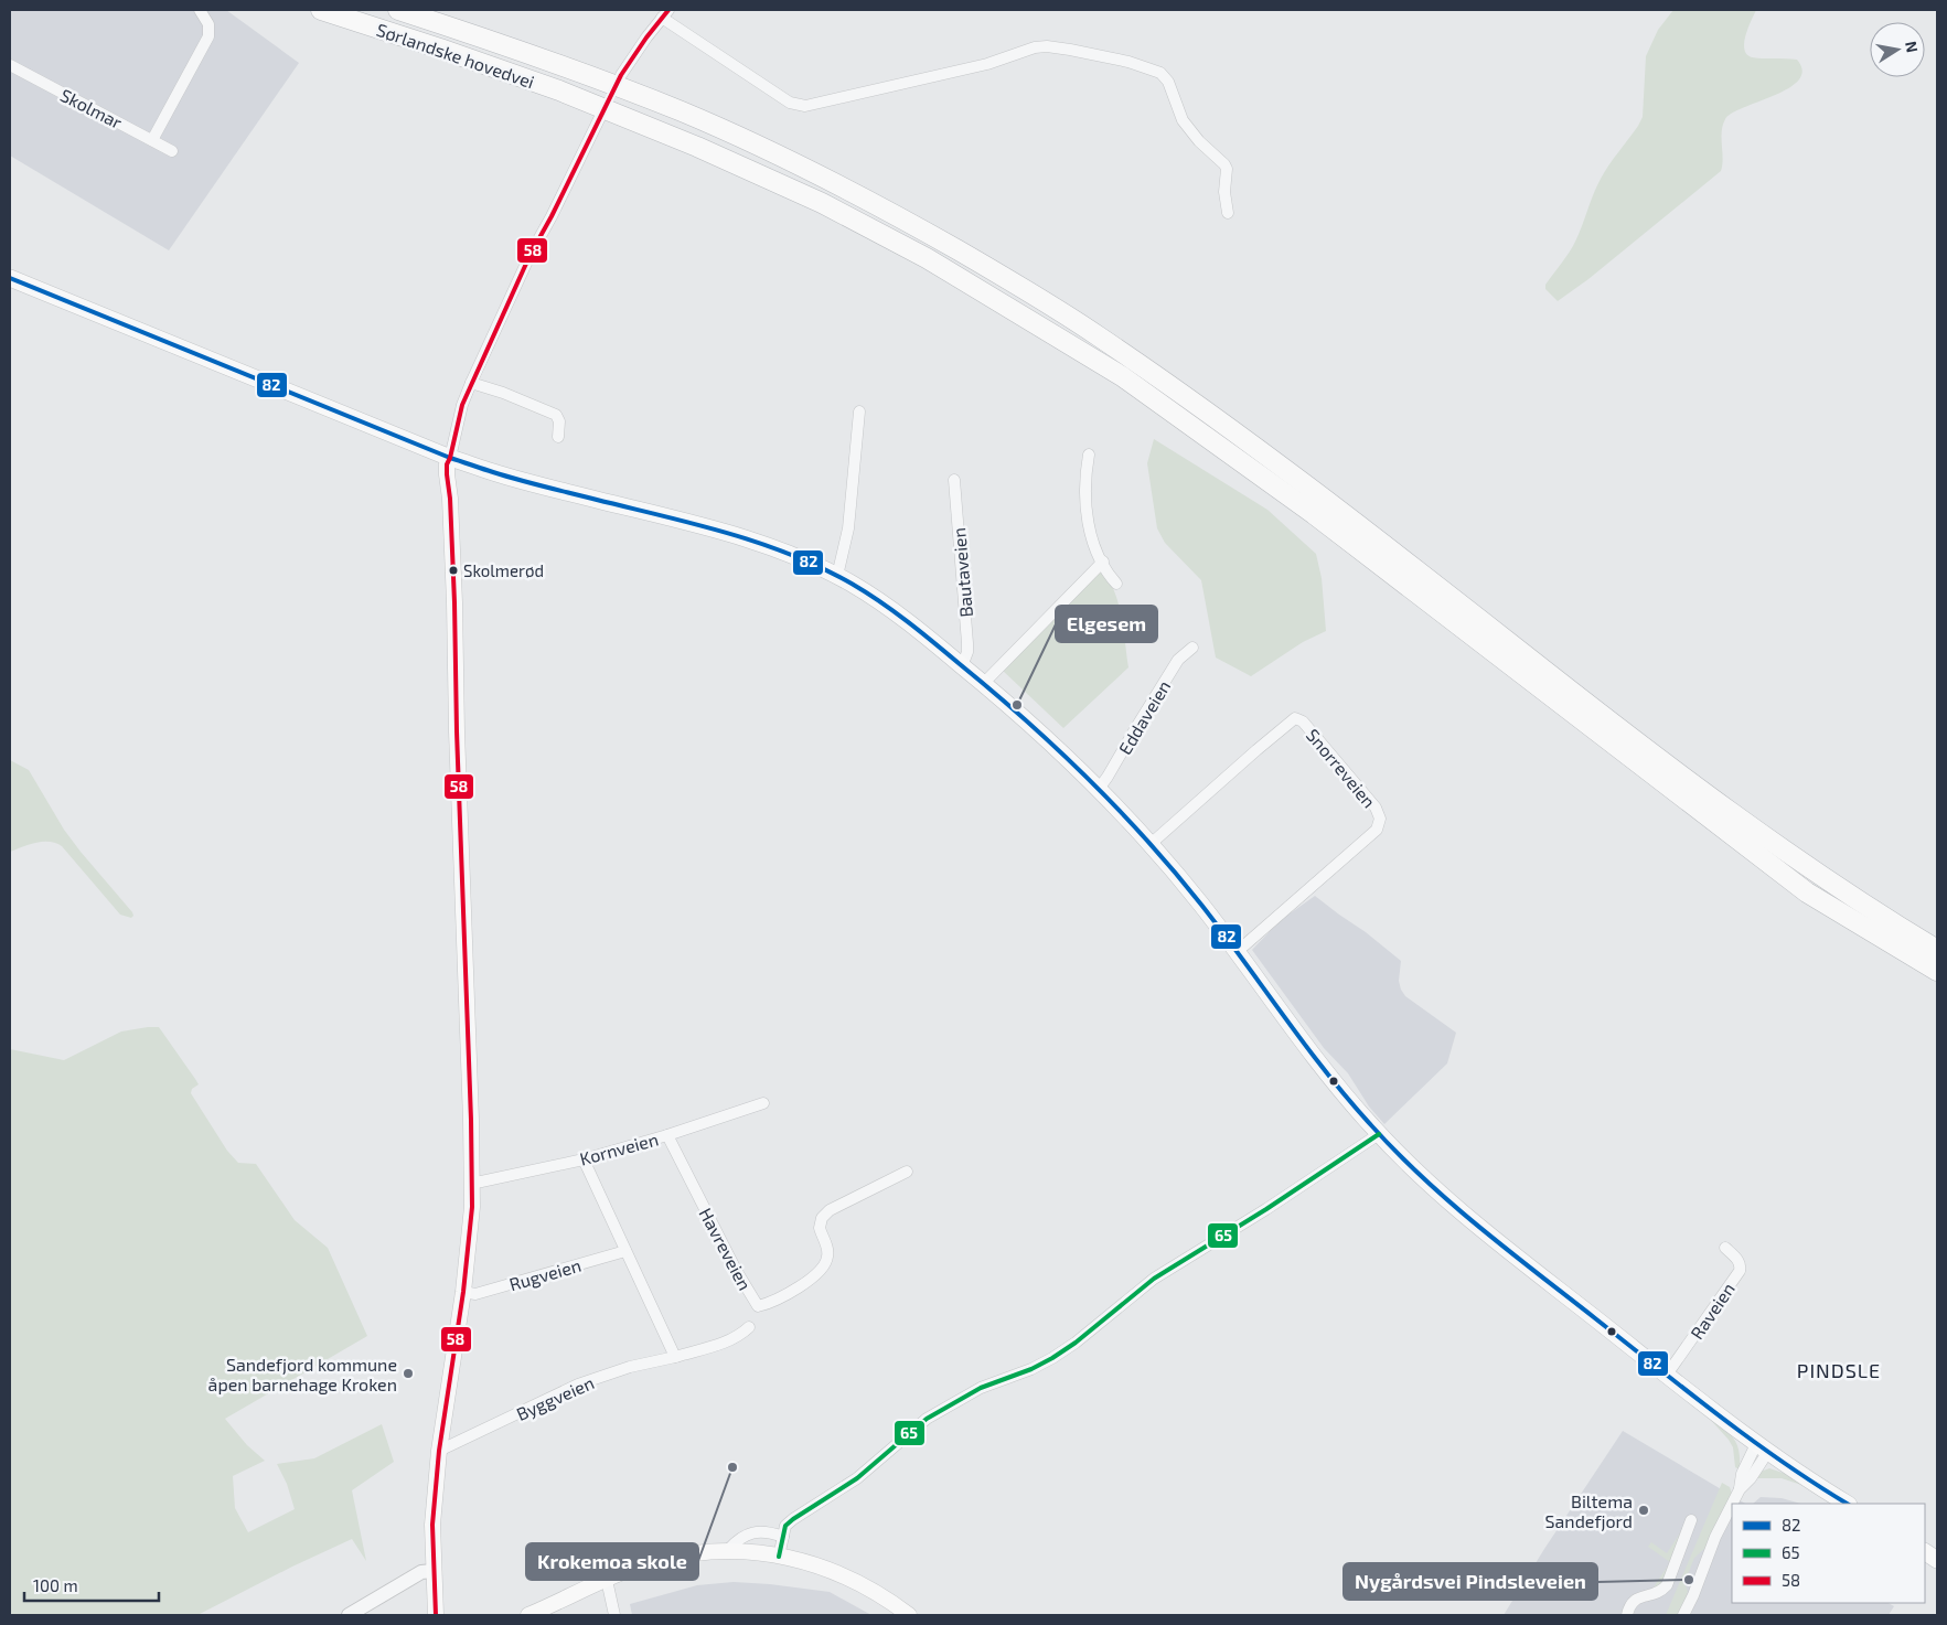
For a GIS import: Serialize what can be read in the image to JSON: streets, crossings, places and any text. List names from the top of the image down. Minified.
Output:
{"streets":{"highway":["Sørlandske hovedvei"],"street":["Skolmar","Bautaveien","Eddaveien","Snorreveien","Kornveien","Havreveien","Rugveien","Raveien","Byggveien"]},"crossings":[["Kornveien","Havreveien"]],"districts":["PINDSLE"],"places":["Skolmerød","Elgesem","Sandefjord kommune åpen barnehage Kroken","Krokemoa skole","Biltema Sandefjord","Nygårdsvei Pindsleveien"],"lines":["transit line 58","transit line 82","transit line 65"],"legend":["82","65","58"],"scale_bar":"100 m","north":"right"}
